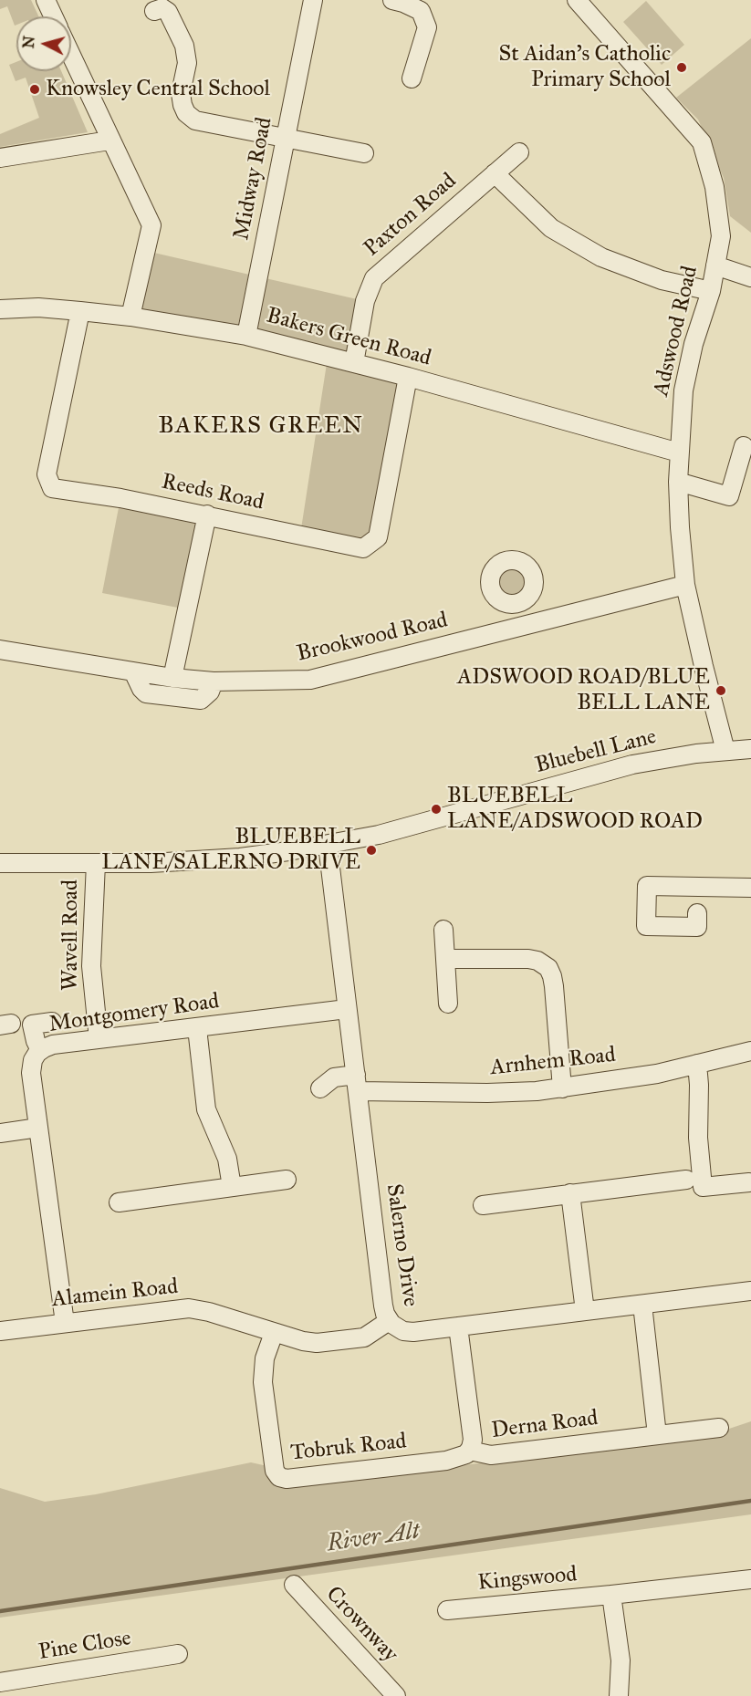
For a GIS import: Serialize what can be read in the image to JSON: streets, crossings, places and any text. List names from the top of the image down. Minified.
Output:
{"streets":{"street":["Midway Road","Paxton Road","Adswood Road","Bakers Green Road","Reeds Road","Brookwood Road","Bluebell Lane","Wavell Road","Montgomery Road","Arnhem Road","Salerno Drive","Alamein Road","Derna Road","Tobruk Road","Kingswood","Crownway","Pine Close"]},"crossings":[["Midway Road","Bakers Green Road"],["Paxton Road","Bakers Green Road"],["Adswood Road","Bakers Green Road"],["Adswood Road","Brookwood Road"],["Adswood Road","Bluebell Lane"],["Bakers Green Road","Reeds Road"],["Bluebell Lane","Wavell Road"],["Bluebell Lane","Salerno Drive"],["Wavell Road","Montgomery Road"],["Montgomery Road","Salerno Drive"],["Montgomery Road","Alamein Road"],["Arnhem Road","Salerno Drive"],["Salerno Drive","Alamein Road"],["Salerno Drive","Derna Road"],["Alamein Road","Tobruk Road"],["Derna Road","Tobruk Road"]],"districts":["BAKERS GREEN"],"water":["River Alt"],"places":["St Aidan's Catholic Primary School","Knowsley Central School","ADSWOOD ROAD/BLUE BELL LANE","BLUEBELL LANE/ADSWOOD ROAD","BLUEBELL LANE/SALERNO DRIVE"],"north":"left"}
